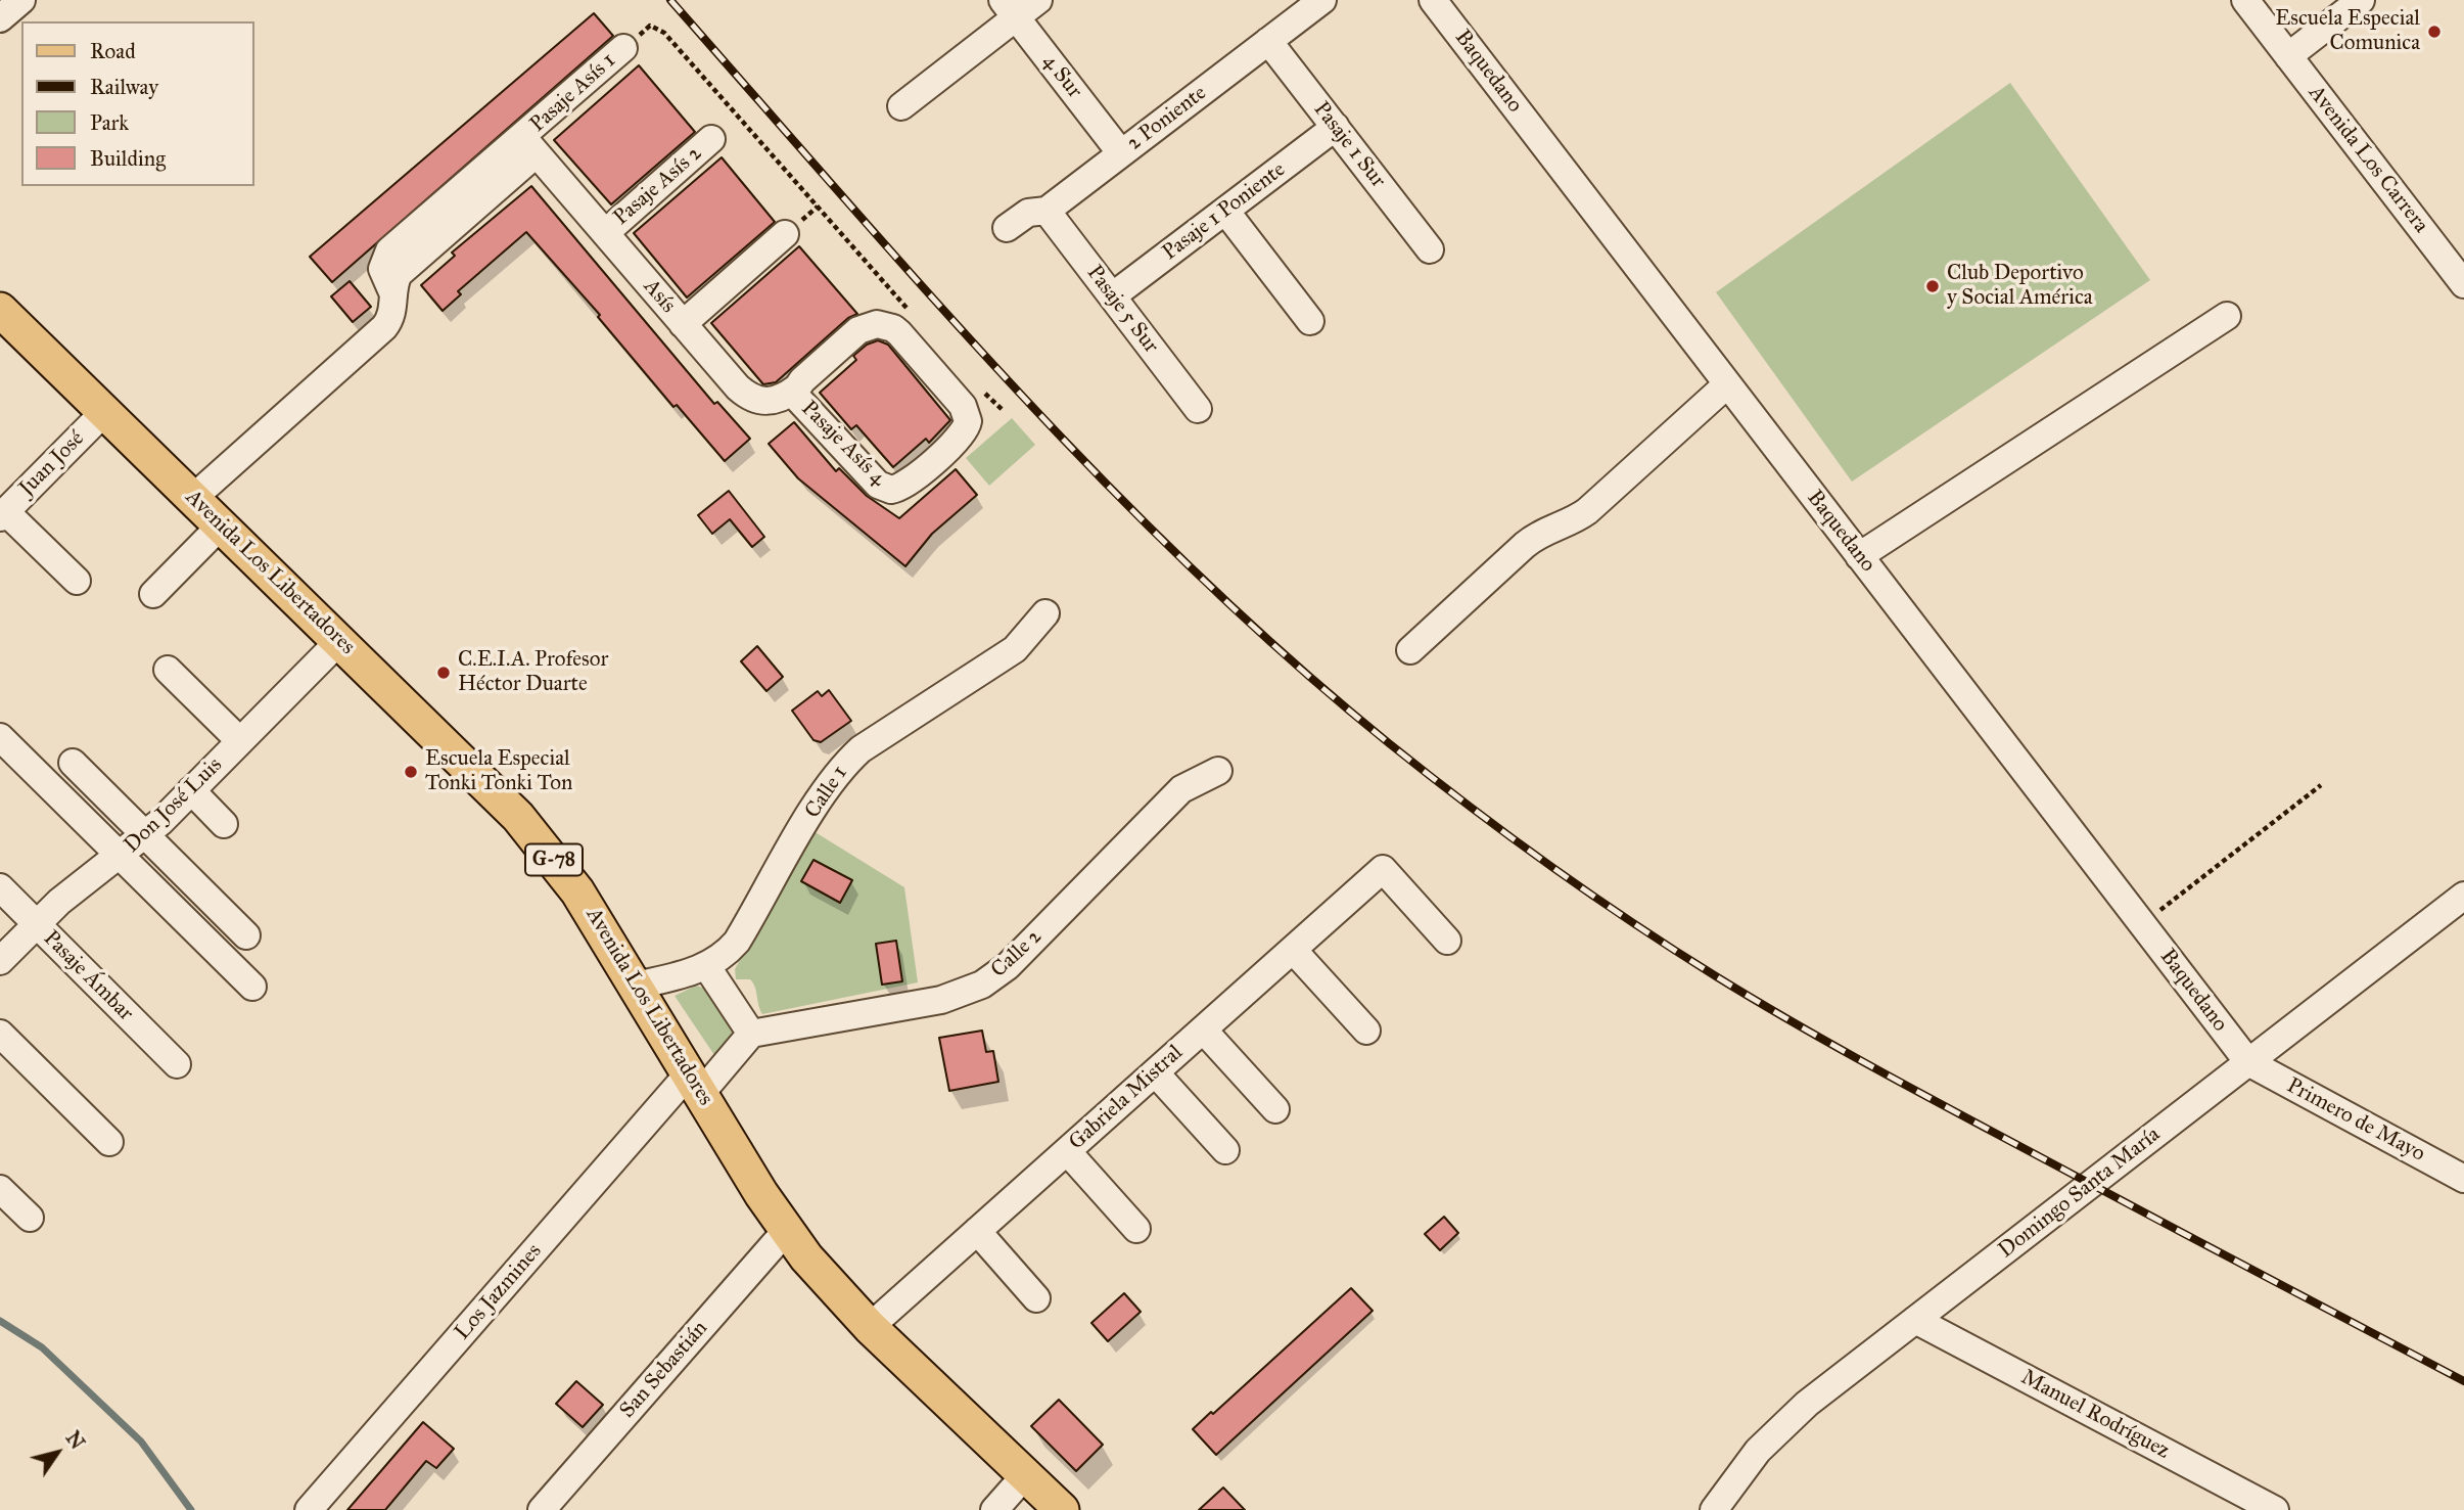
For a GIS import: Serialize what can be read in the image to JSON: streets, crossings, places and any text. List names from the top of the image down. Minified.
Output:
{"streets":{"main road":["Avenida Los Libertadores","G-78"],"street":["Baquedano","4 Sur","Pasaje Asís 1","2 Poniente","Pasaje 1 Sur","Avenida Los Carrera","Pasaje Asís 2","Pasaje 1 Poniente","Asís","Pasaje 5 Sur","Pasaje Asís 4","Juan José","Calle 1","Don José Luis","Calle 2","Pasaje Ámbar","Gabriela Mistral","Primero de Mayo","Domingo Santa María","Los Jazmines","San Sebastián","Manuel Rodríguez"]},"crossings":[["Baquedano","Primero de Mayo"],["Baquedano","Domingo Santa María"],["4 Sur","2 Poniente"],["Pasaje Asís 1","Asís"],["2 Poniente","Pasaje 1 Sur"],["2 Poniente","Pasaje 5 Sur"],["Pasaje 1 Sur","Pasaje 1 Poniente"],["Pasaje Asís 2","Asís"],["Pasaje 1 Poniente","Pasaje 5 Sur"],["Asís","Pasaje Asís 4"],["Juan José","Avenida Los Libertadores"],["Avenida Los Libertadores","Calle 1"],["Avenida Los Libertadores","Don José Luis"],["Avenida Los Libertadores","Gabriela Mistral"],["Avenida Los Libertadores","Los Jazmines"],["Avenida Los Libertadores","San Sebastián"],["Don José Luis","Pasaje Ámbar"],["Primero de Mayo","Domingo Santa María"],["Domingo Santa María","Manuel Rodríguez"]],"places":["Escuela Especial Comunica","Club Deportivo y Social América","C.E.I.A. Profesor Héctor Duarte","Escuela Especial Tonki Tonki Ton"],"legend":["Road","Railway","Park","Building"],"north":"top right"}
